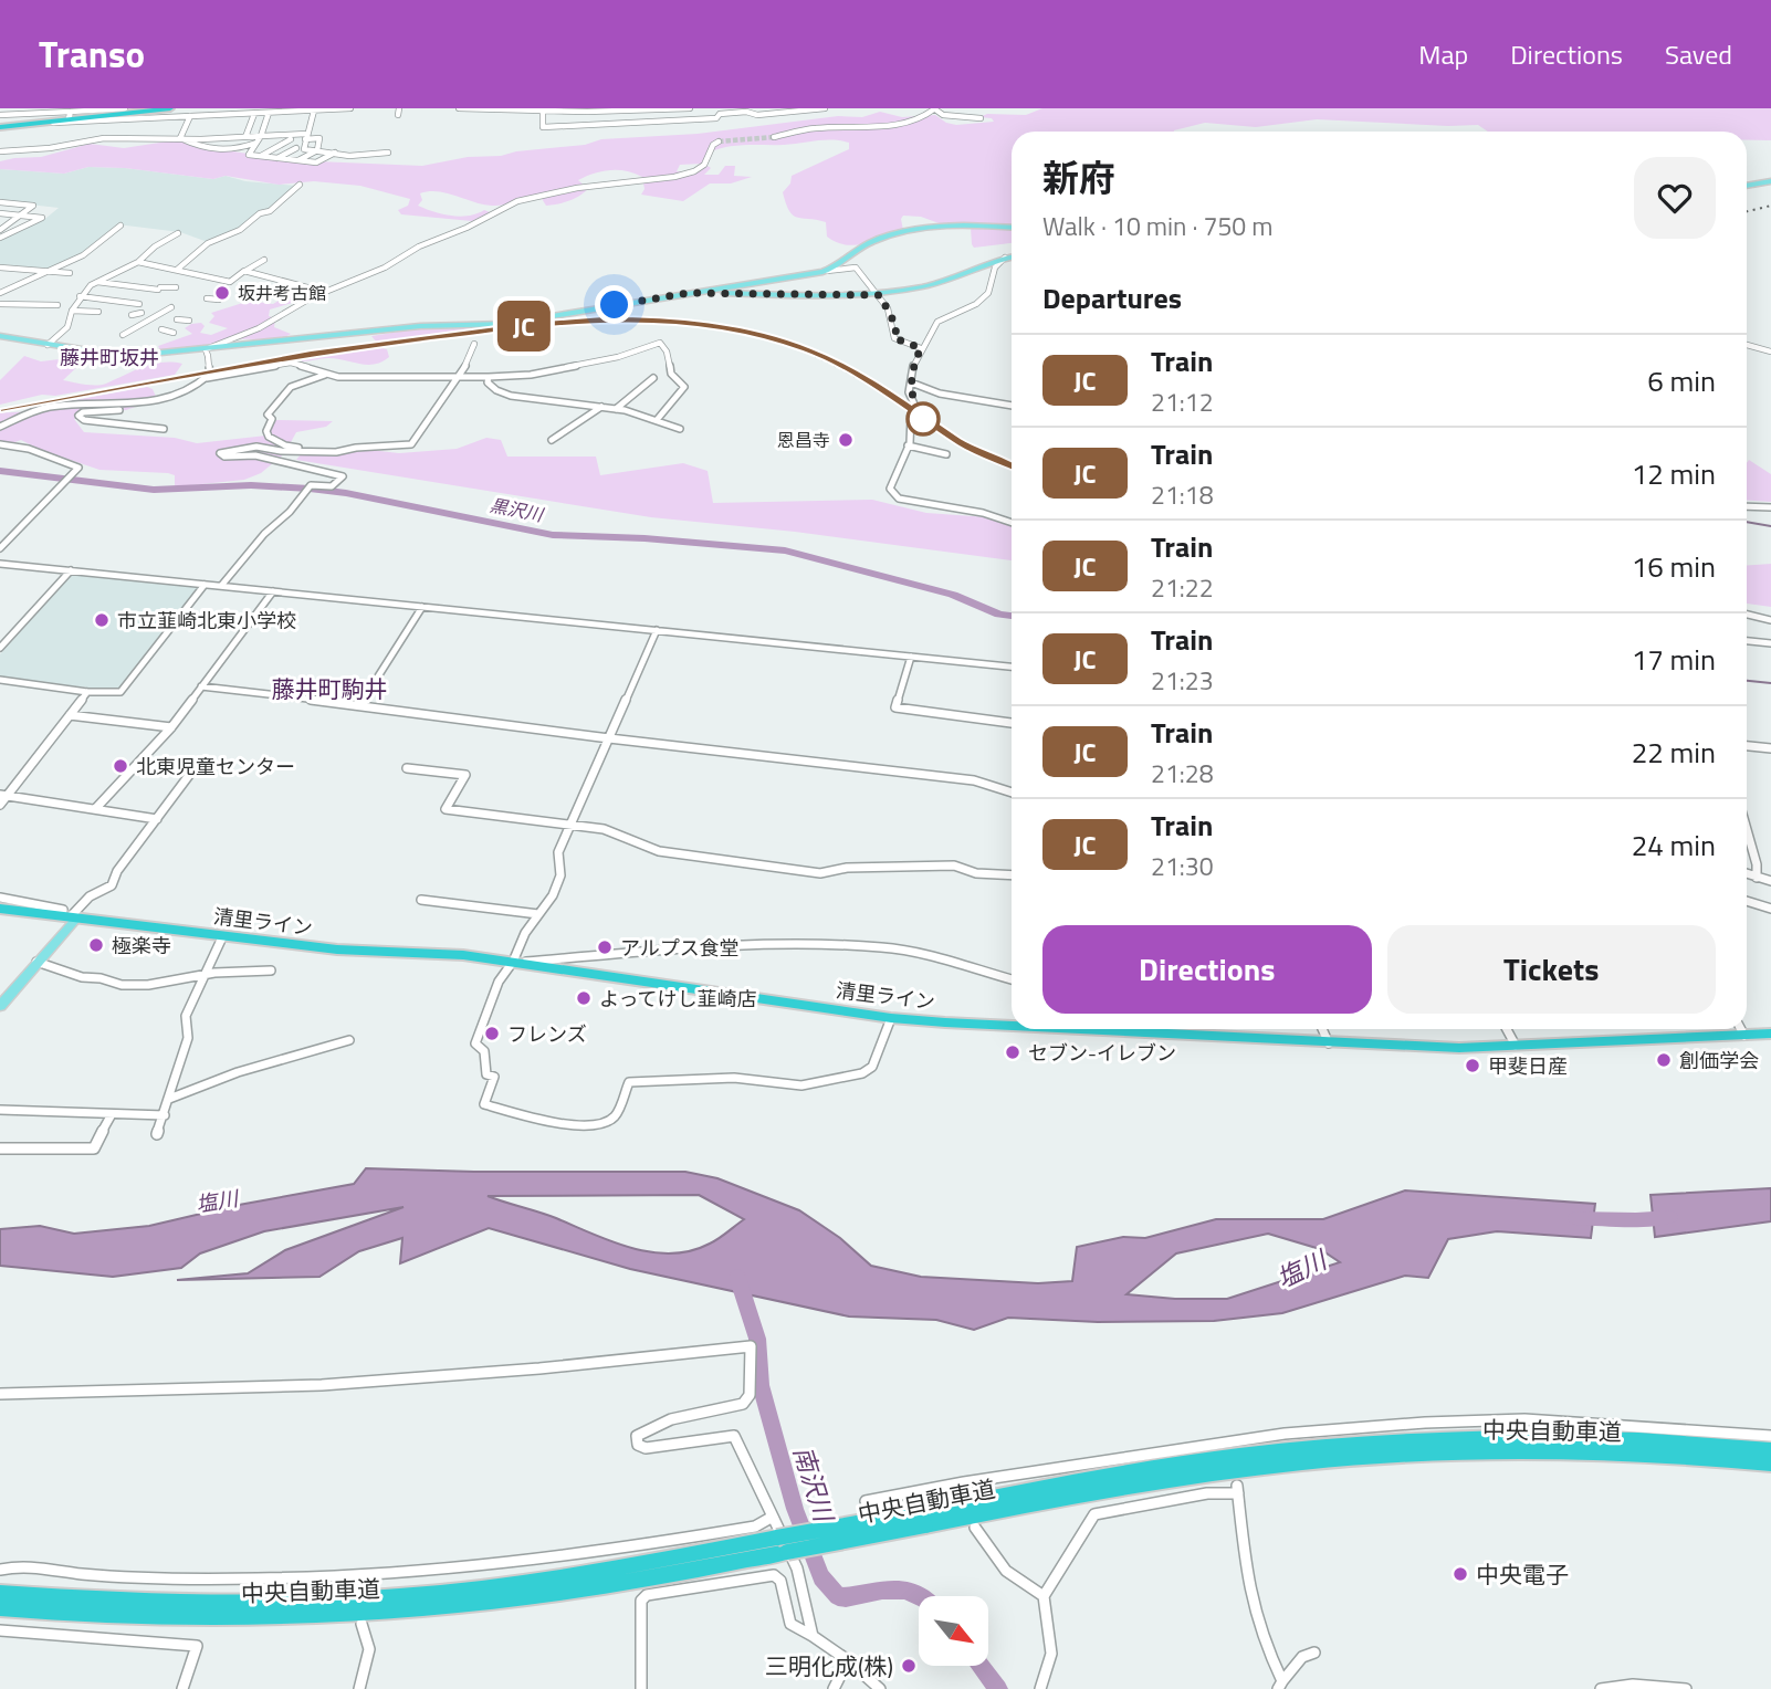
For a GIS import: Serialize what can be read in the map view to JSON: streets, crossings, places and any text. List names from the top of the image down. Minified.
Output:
{"streets":{"highway":["清里ライン","中央自動車道"]},"districts":["藤井町坂井","藤井町駒井"],"water":["黒沢川","塩川","南沢川"],"places":["坂井考古館","恩昌寺","市立韮崎北東小学校","北東児童センター","極楽寺","アルプス食堂","よってけし韮崎店","フレンズ","セブン-イレブン","創価学会","甲斐日産","中央電子","三明化成(株)"],"north":"bottom right","page":{"header":"Transo","nav":["Map","Directions","Saved"],"on_map":"JC","heading":[["新府","Walk · 10 min · 750 m"],"Departures"],"list":[{"mark":"JC","name":"Train","note":"21:12","value":"6 min"},{"mark":"JC","name":"Train","note":"21:18","value":"12 min"},{"mark":"JC","name":"Train","note":"21:22","value":"16 min"},{"mark":"JC","name":"Train","note":"21:23","value":"17 min"},{"mark":"JC","name":"Train","note":"21:28","value":"22 min"},{"mark":"JC","name":"Train","note":"21:30","value":"24 min"}],"buttons":["Directions","Tickets"]}}
